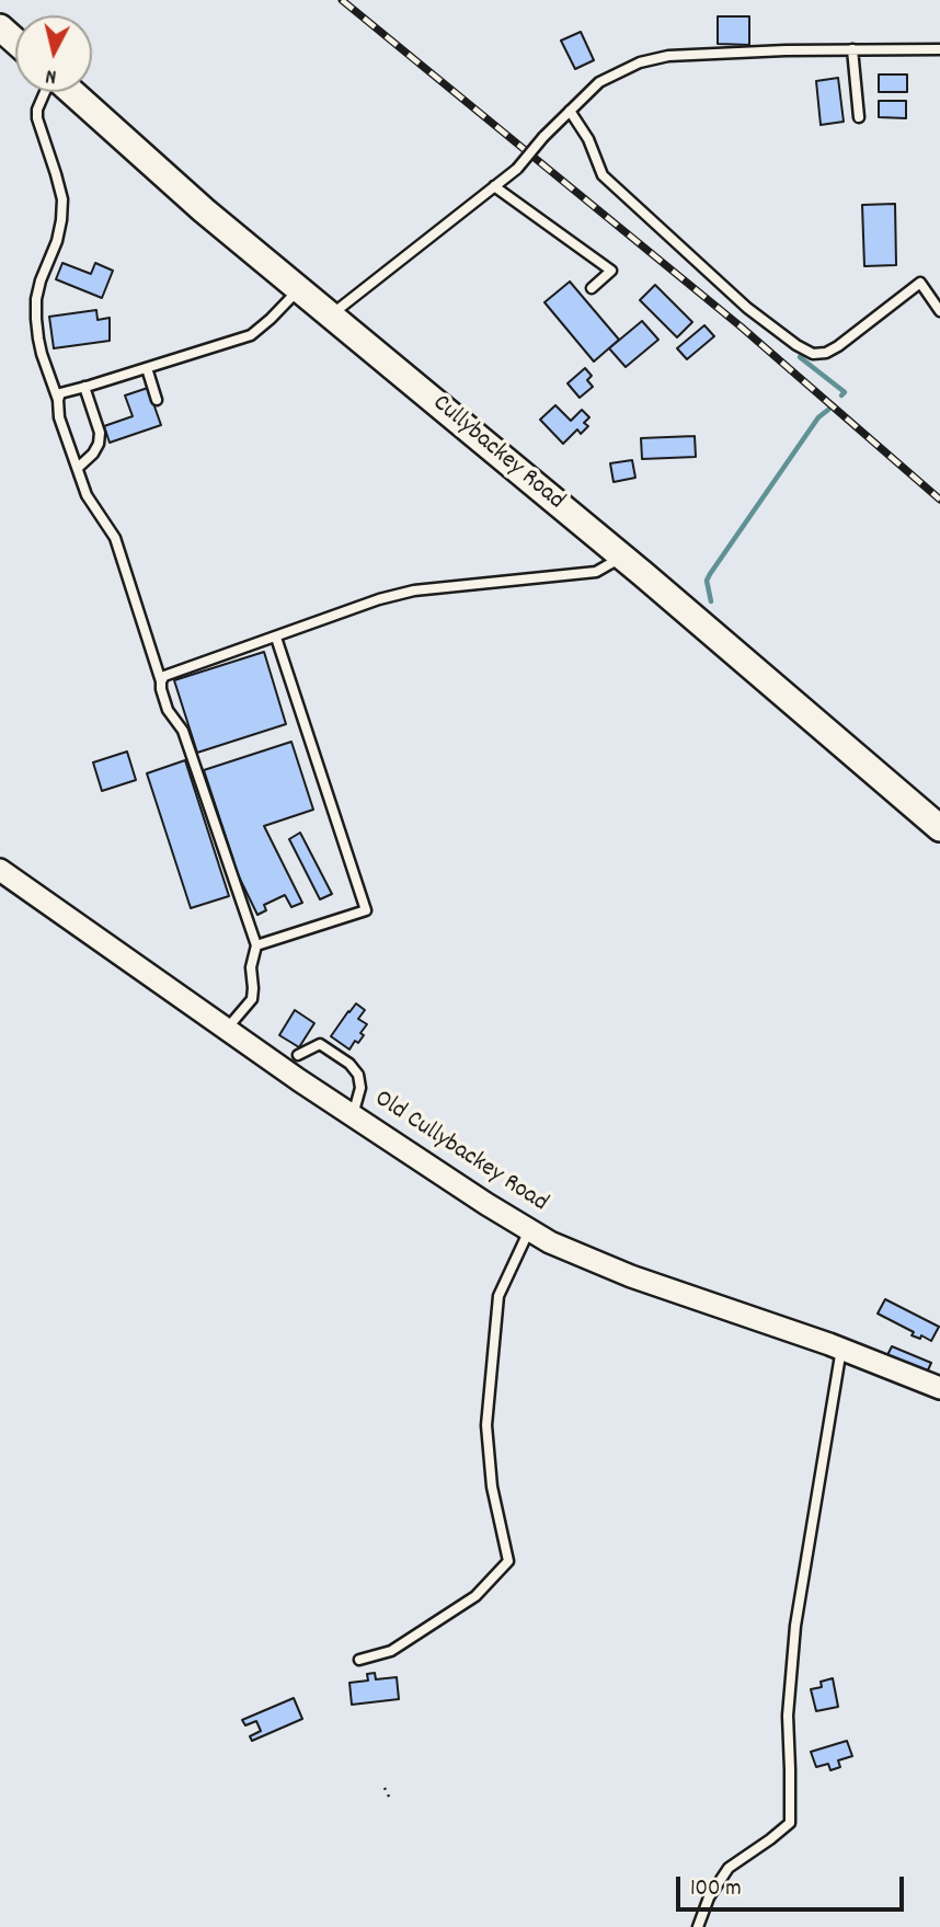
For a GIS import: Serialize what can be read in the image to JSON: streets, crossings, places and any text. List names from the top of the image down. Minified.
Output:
{"streets":{"main road":["Cullybackey Road"],"street":["Old Cullybackey Road"]},"scale_bar":"100 m","north":"bottom"}
